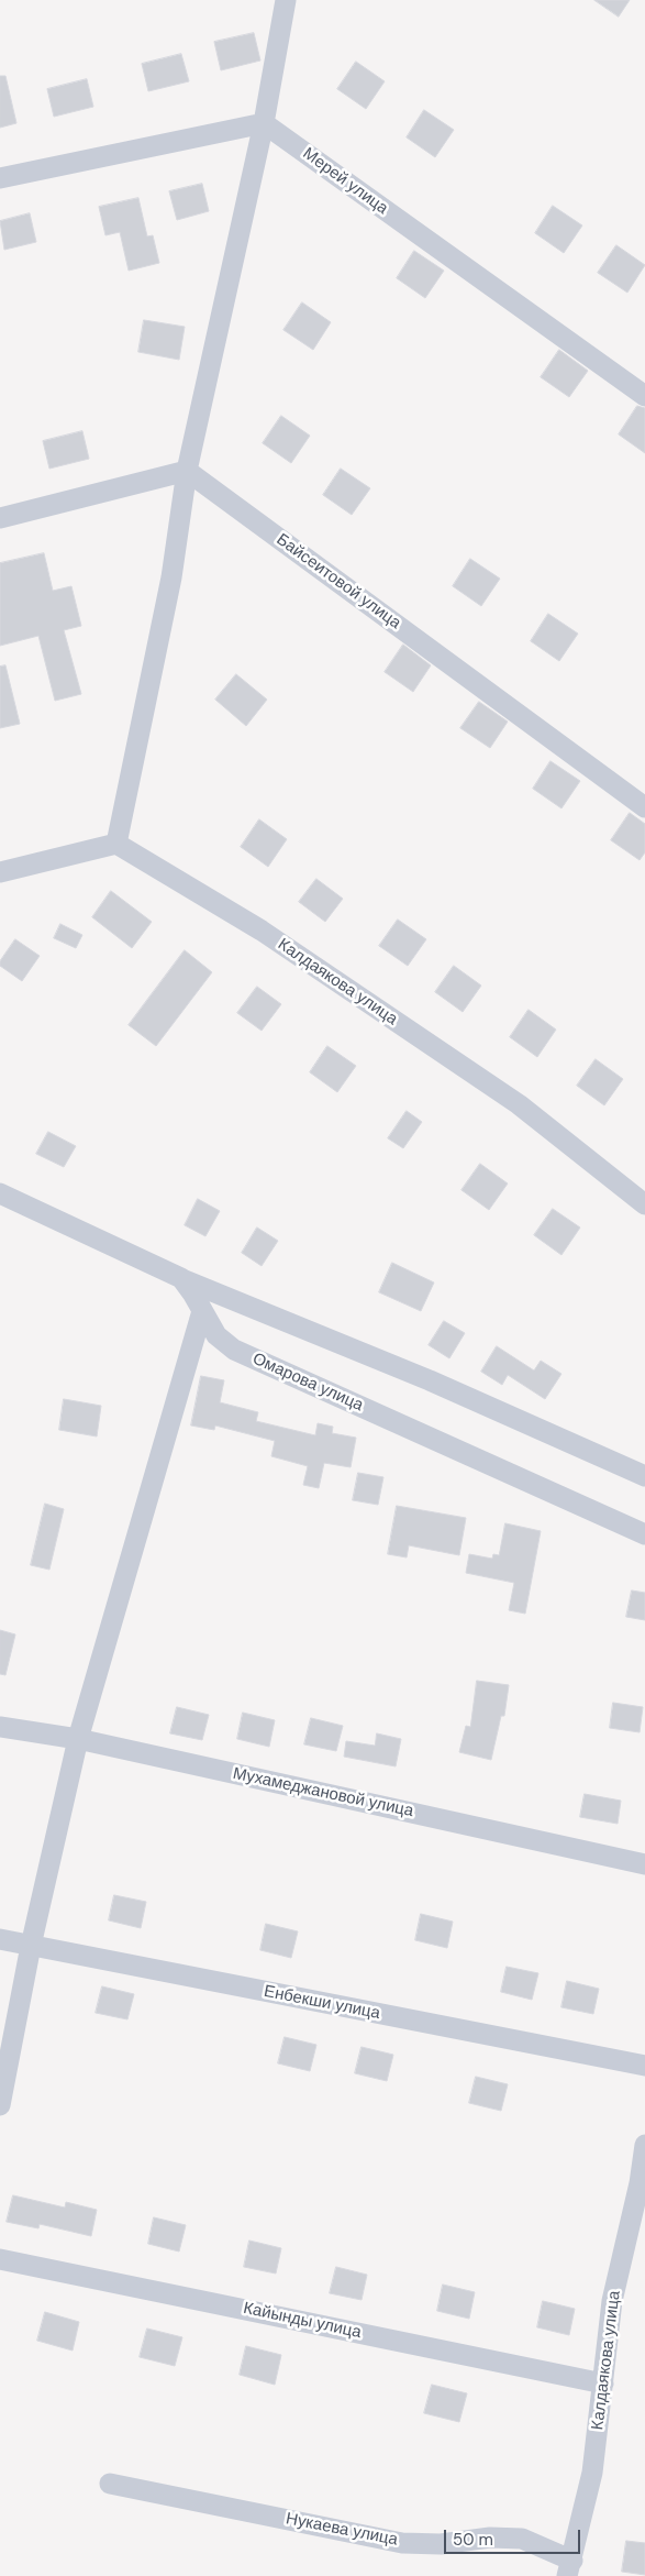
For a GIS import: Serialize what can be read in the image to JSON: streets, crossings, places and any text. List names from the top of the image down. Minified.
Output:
{"streets":{"street":["Мерей улица","Байсеитовой улица","Калдаякова улица","Омарова улица","Мухамеджановой улица","Енбекши улица","Кайынды улица","Нукаева улица"]},"crossings":[["Калдаякова улица","Кайынды улица"],["Калдаякова улица","Нукаева улица"]],"scale_bar":"50 m"}
